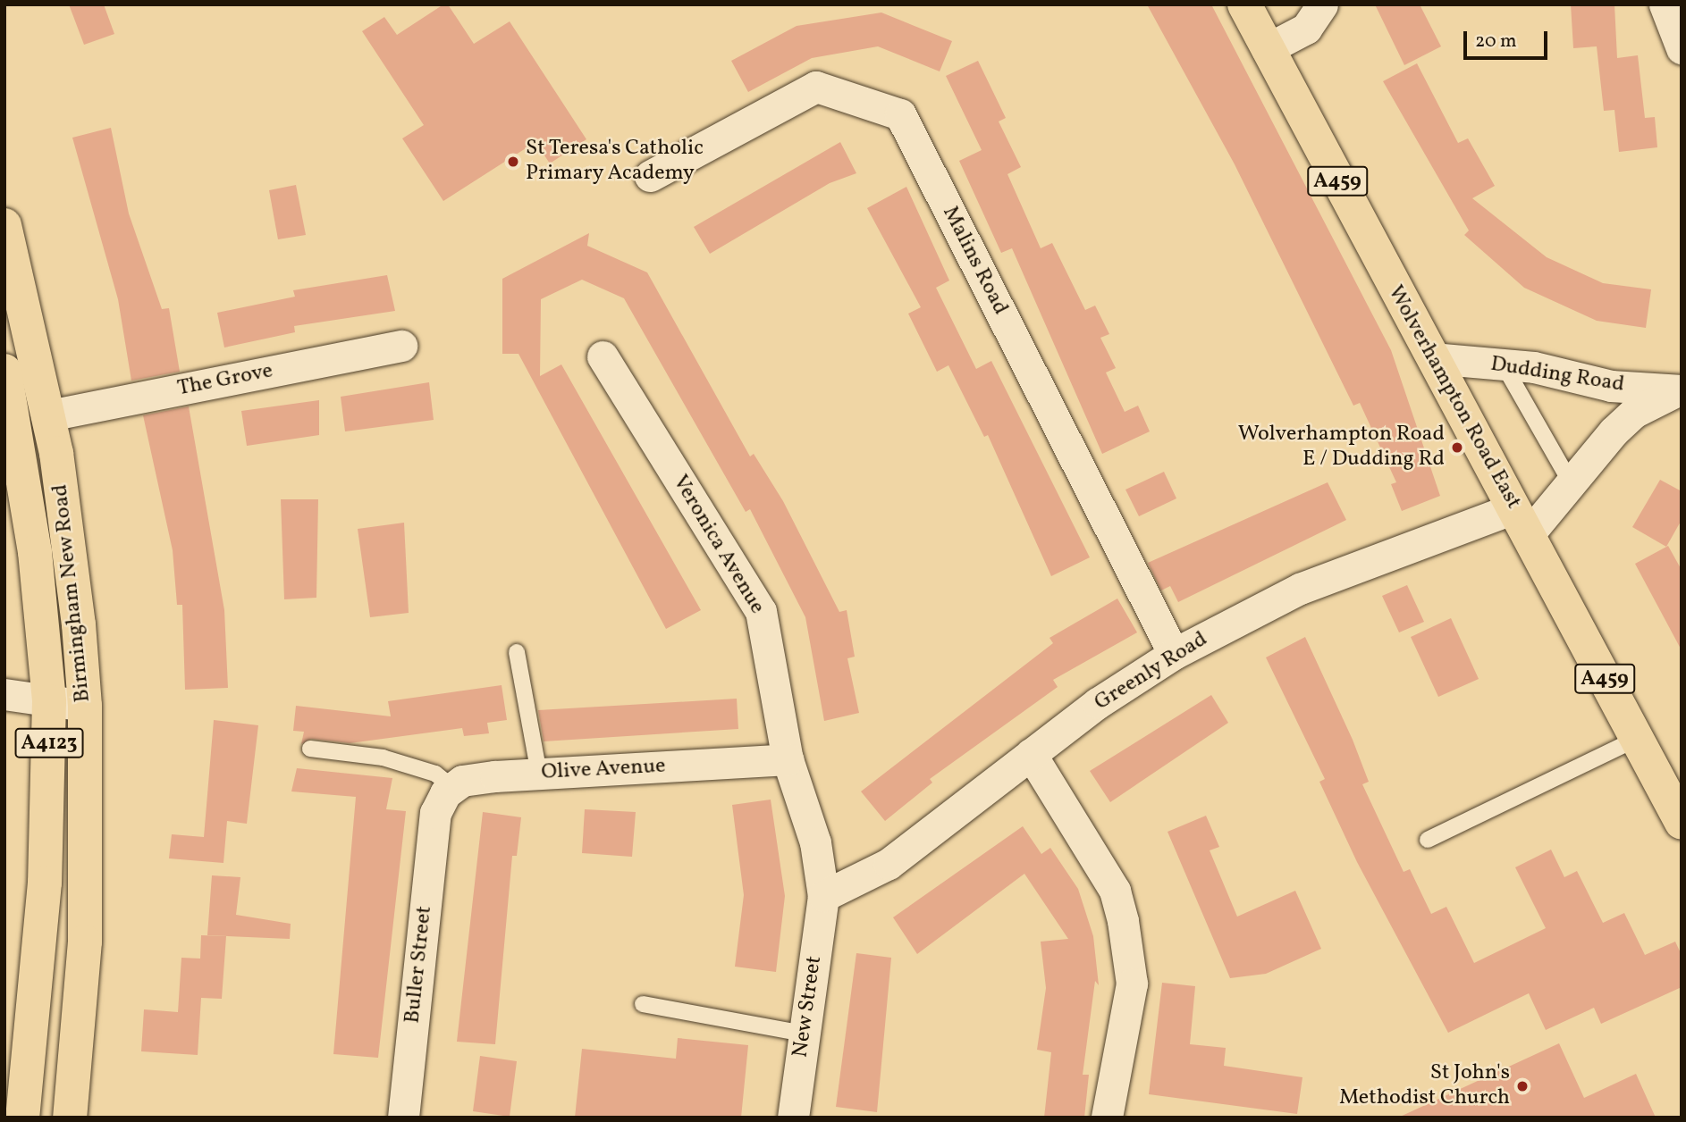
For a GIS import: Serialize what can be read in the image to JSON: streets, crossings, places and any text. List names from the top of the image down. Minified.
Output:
{"streets":{"main road":["A459","Wolverhampton Road East","Birmingham New Road","A4123"],"street":["Malins Road","Dudding Road","The Grove","Veronica Avenue","Greenly Road","Olive Avenue","Buller Street","New Street"]},"crossings":[["Malins Road","Greenly Road"],["Dudding Road","Wolverhampton Road East"],["The Grove","Birmingham New Road"],["Wolverhampton Road East","Greenly Road"],["Veronica Avenue","Greenly Road"],["Veronica Avenue","Olive Avenue"],["Veronica Avenue","New Street"],["Greenly Road","New Street"],["Olive Avenue","Buller Street"]],"places":["St Teresa's Catholic Primary Academy","Wolverhampton Road E / Dudding Rd","St John's Methodist Church"],"scale_bar":"20 m"}
